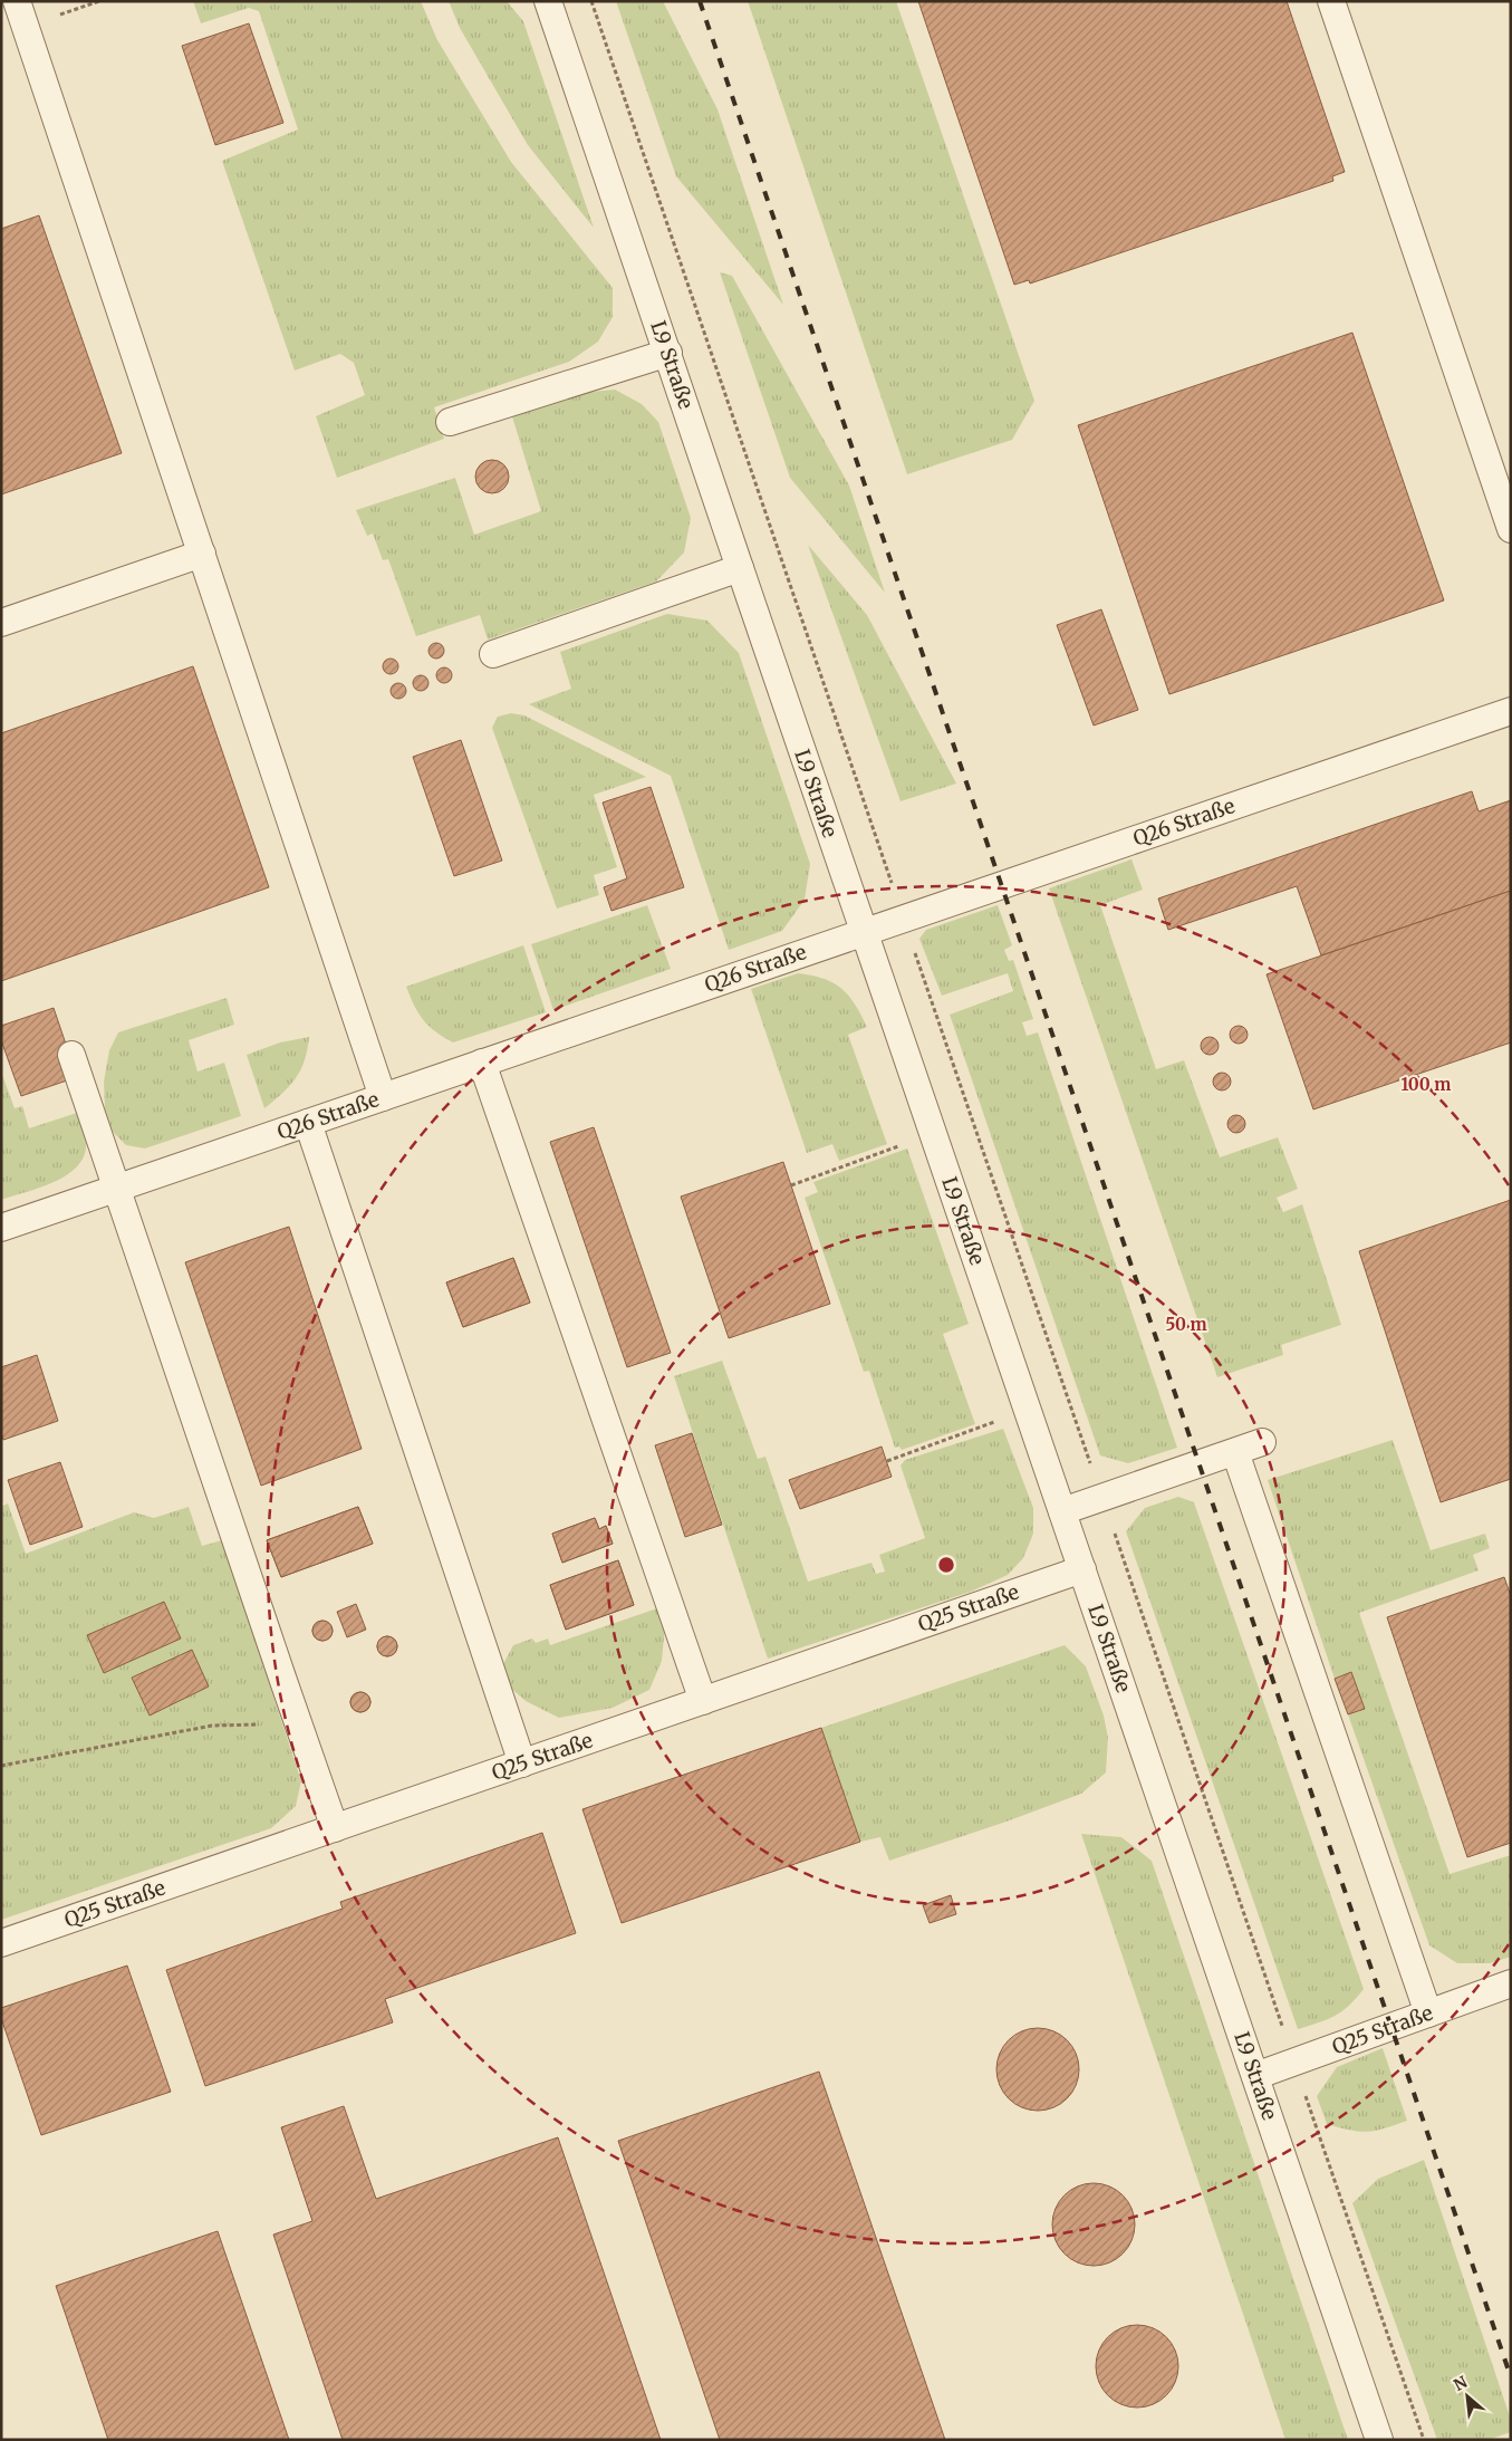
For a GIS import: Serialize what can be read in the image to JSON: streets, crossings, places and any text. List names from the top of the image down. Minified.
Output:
{"streets":{"lane":["L9 Straße","Q26 Straße","Q25 Straße"]},"crossings":[["L9 Straße","Q26 Straße"],["L9 Straße","Q25 Straße"]],"north":"top left","rings":["100 m","50 m"]}
